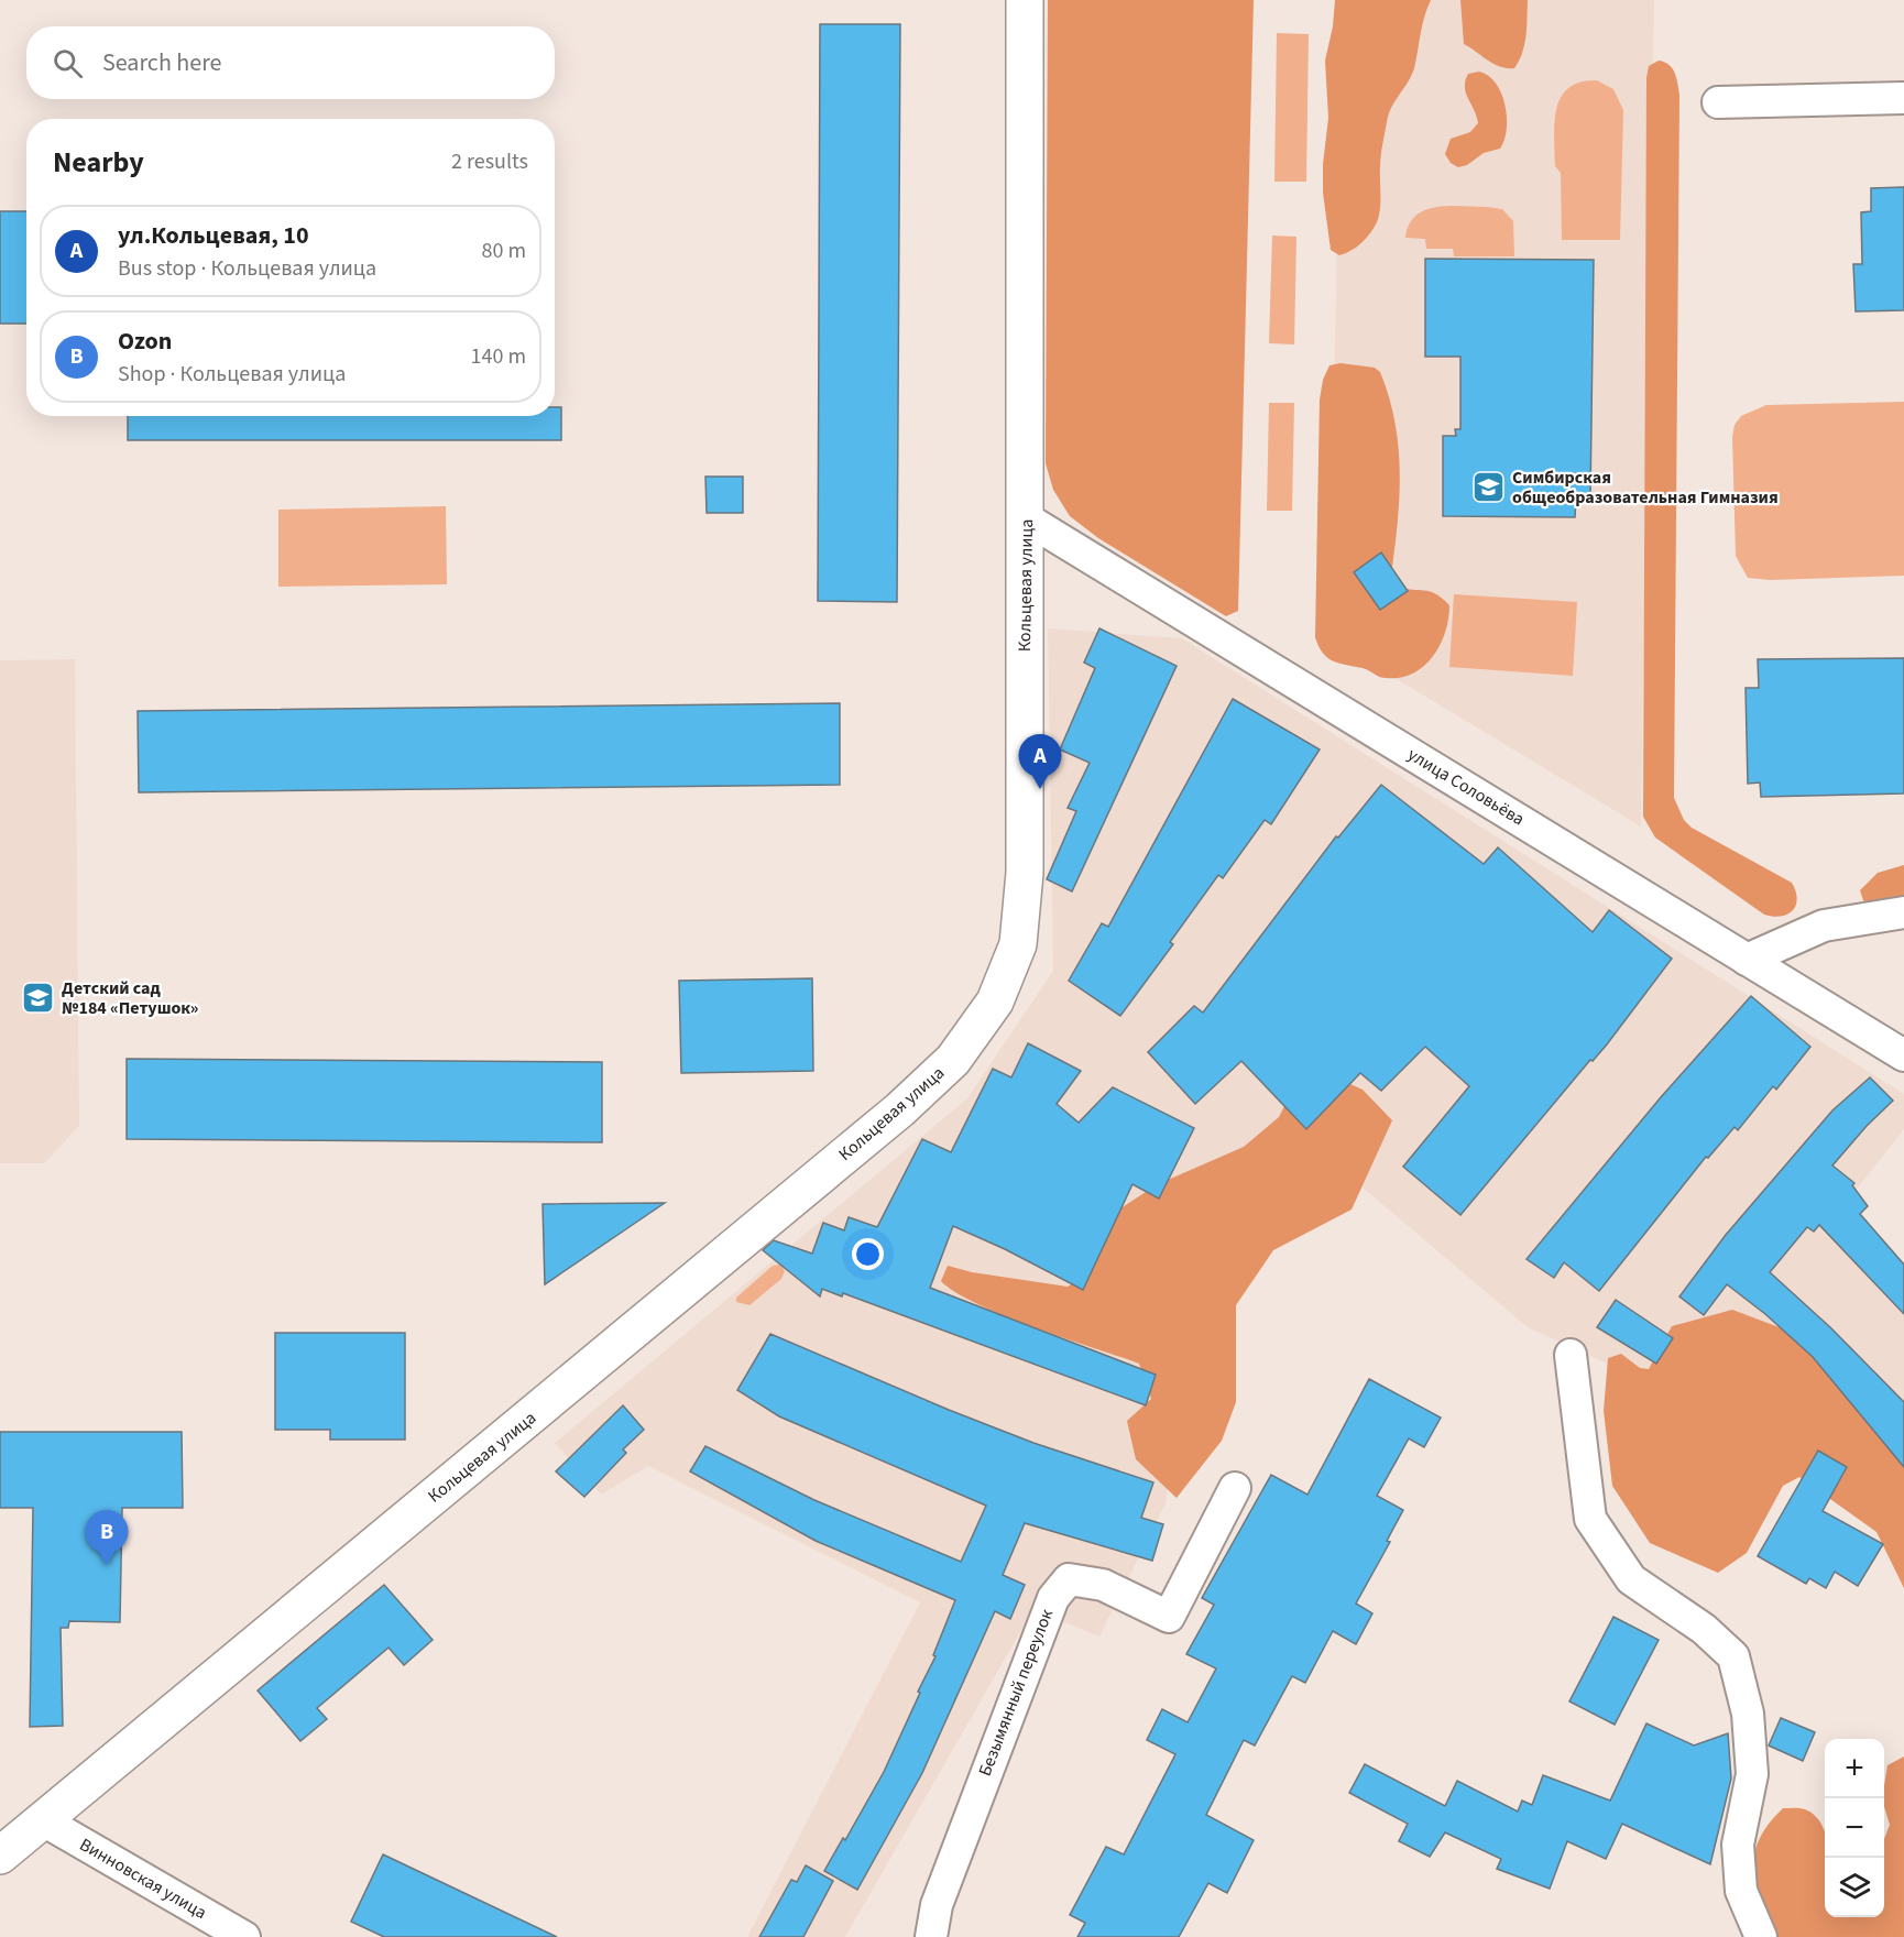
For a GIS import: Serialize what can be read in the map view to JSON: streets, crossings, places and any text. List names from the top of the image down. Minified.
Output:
{"streets":{"street":["Кольцевая улица","улица Соловьёва","Безымянный переулок","Винновская улица"]},"crossings":[["Кольцевая улица","улица Соловьёва"],["Кольцевая улица","Винновская улица"]],"places":{"school or university":["Симбирская общеобразовательная Гимназия","Детский сад №184 «Петушок»"]},"page":{"search":"Search here","heading":["Nearby","2 results"],"list":[{"mark":"A","name":"ул.Кольцевая, 10","note":"Bus stop · Кольцевая улица","value":"80 m"},{"mark":"B","name":"Ozon","note":"Shop · Кольцевая улица","value":"140 m"}],"pins":["A","B"],"map_buttons":["+","−"]}}
